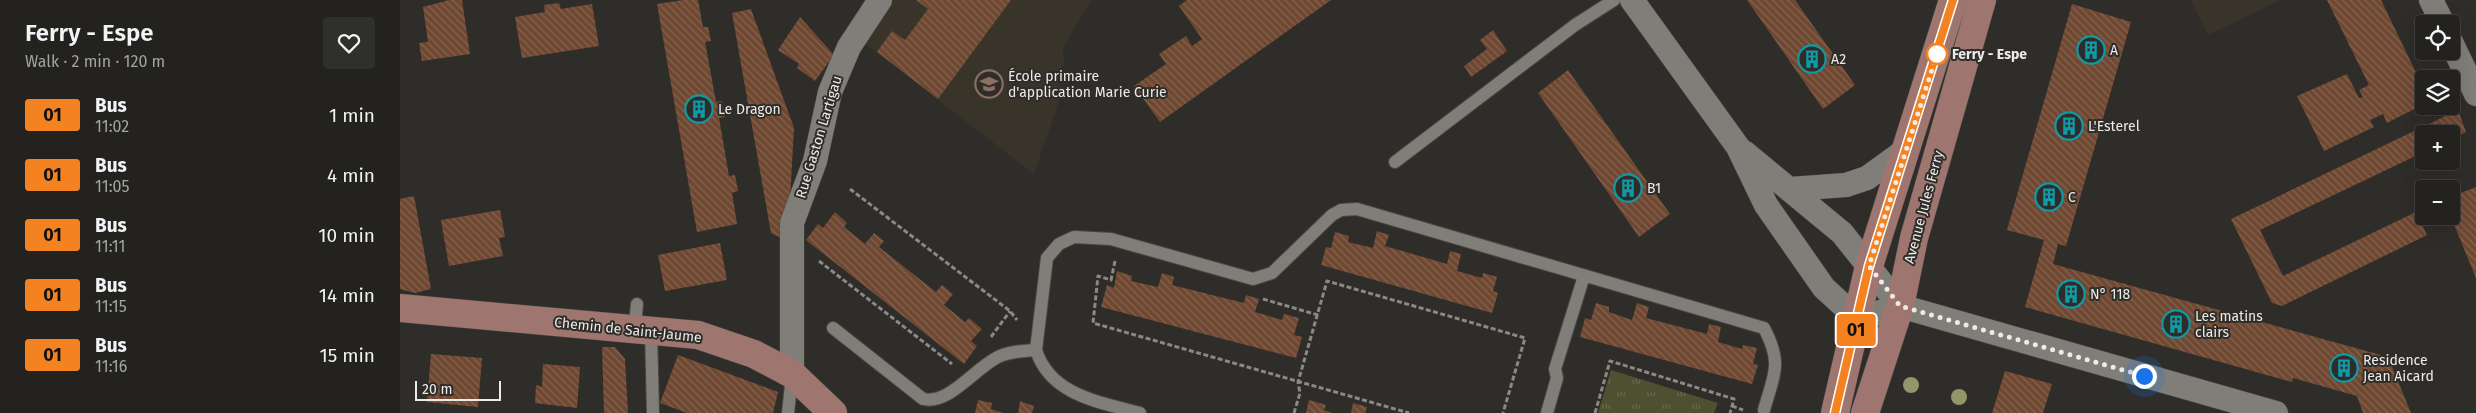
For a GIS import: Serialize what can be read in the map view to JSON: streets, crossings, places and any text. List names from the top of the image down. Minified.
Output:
{"streets":{"street":["Rue Gaston Lartigau","Avenue Jules Ferry","Chemin de Saint-Jaume"]},"crossings":[["Rue Gaston Lartigau","Chemin de Saint-Jaume"]],"places":{"building":["A","A2","Le Dragon","L'Esterel","B1","C","N° 118","Les matins clairs","Residence Jean Aicard"],"other":["Ferry - Espe"],"school or university":["École primaire d'application Marie Curie"]},"lines":["bus line 01"],"scale_bar":"20 m","page":{"heading":["Ferry - Espe","Walk · 2 min · 120 m"],"on_map":"01","map_buttons":["+","−"],"list":[{"mark":"01","name":"Bus","note":"11:02","value":"1 min"},{"mark":"01","name":"Bus","note":"11:05","value":"4 min"},{"mark":"01","name":"Bus","note":"11:11","value":"10 min"},{"mark":"01","name":"Bus","note":"11:15","value":"14 min"},{"mark":"01","name":"Bus","note":"11:16","value":"15 min"}],"scale":"20 m"}}
